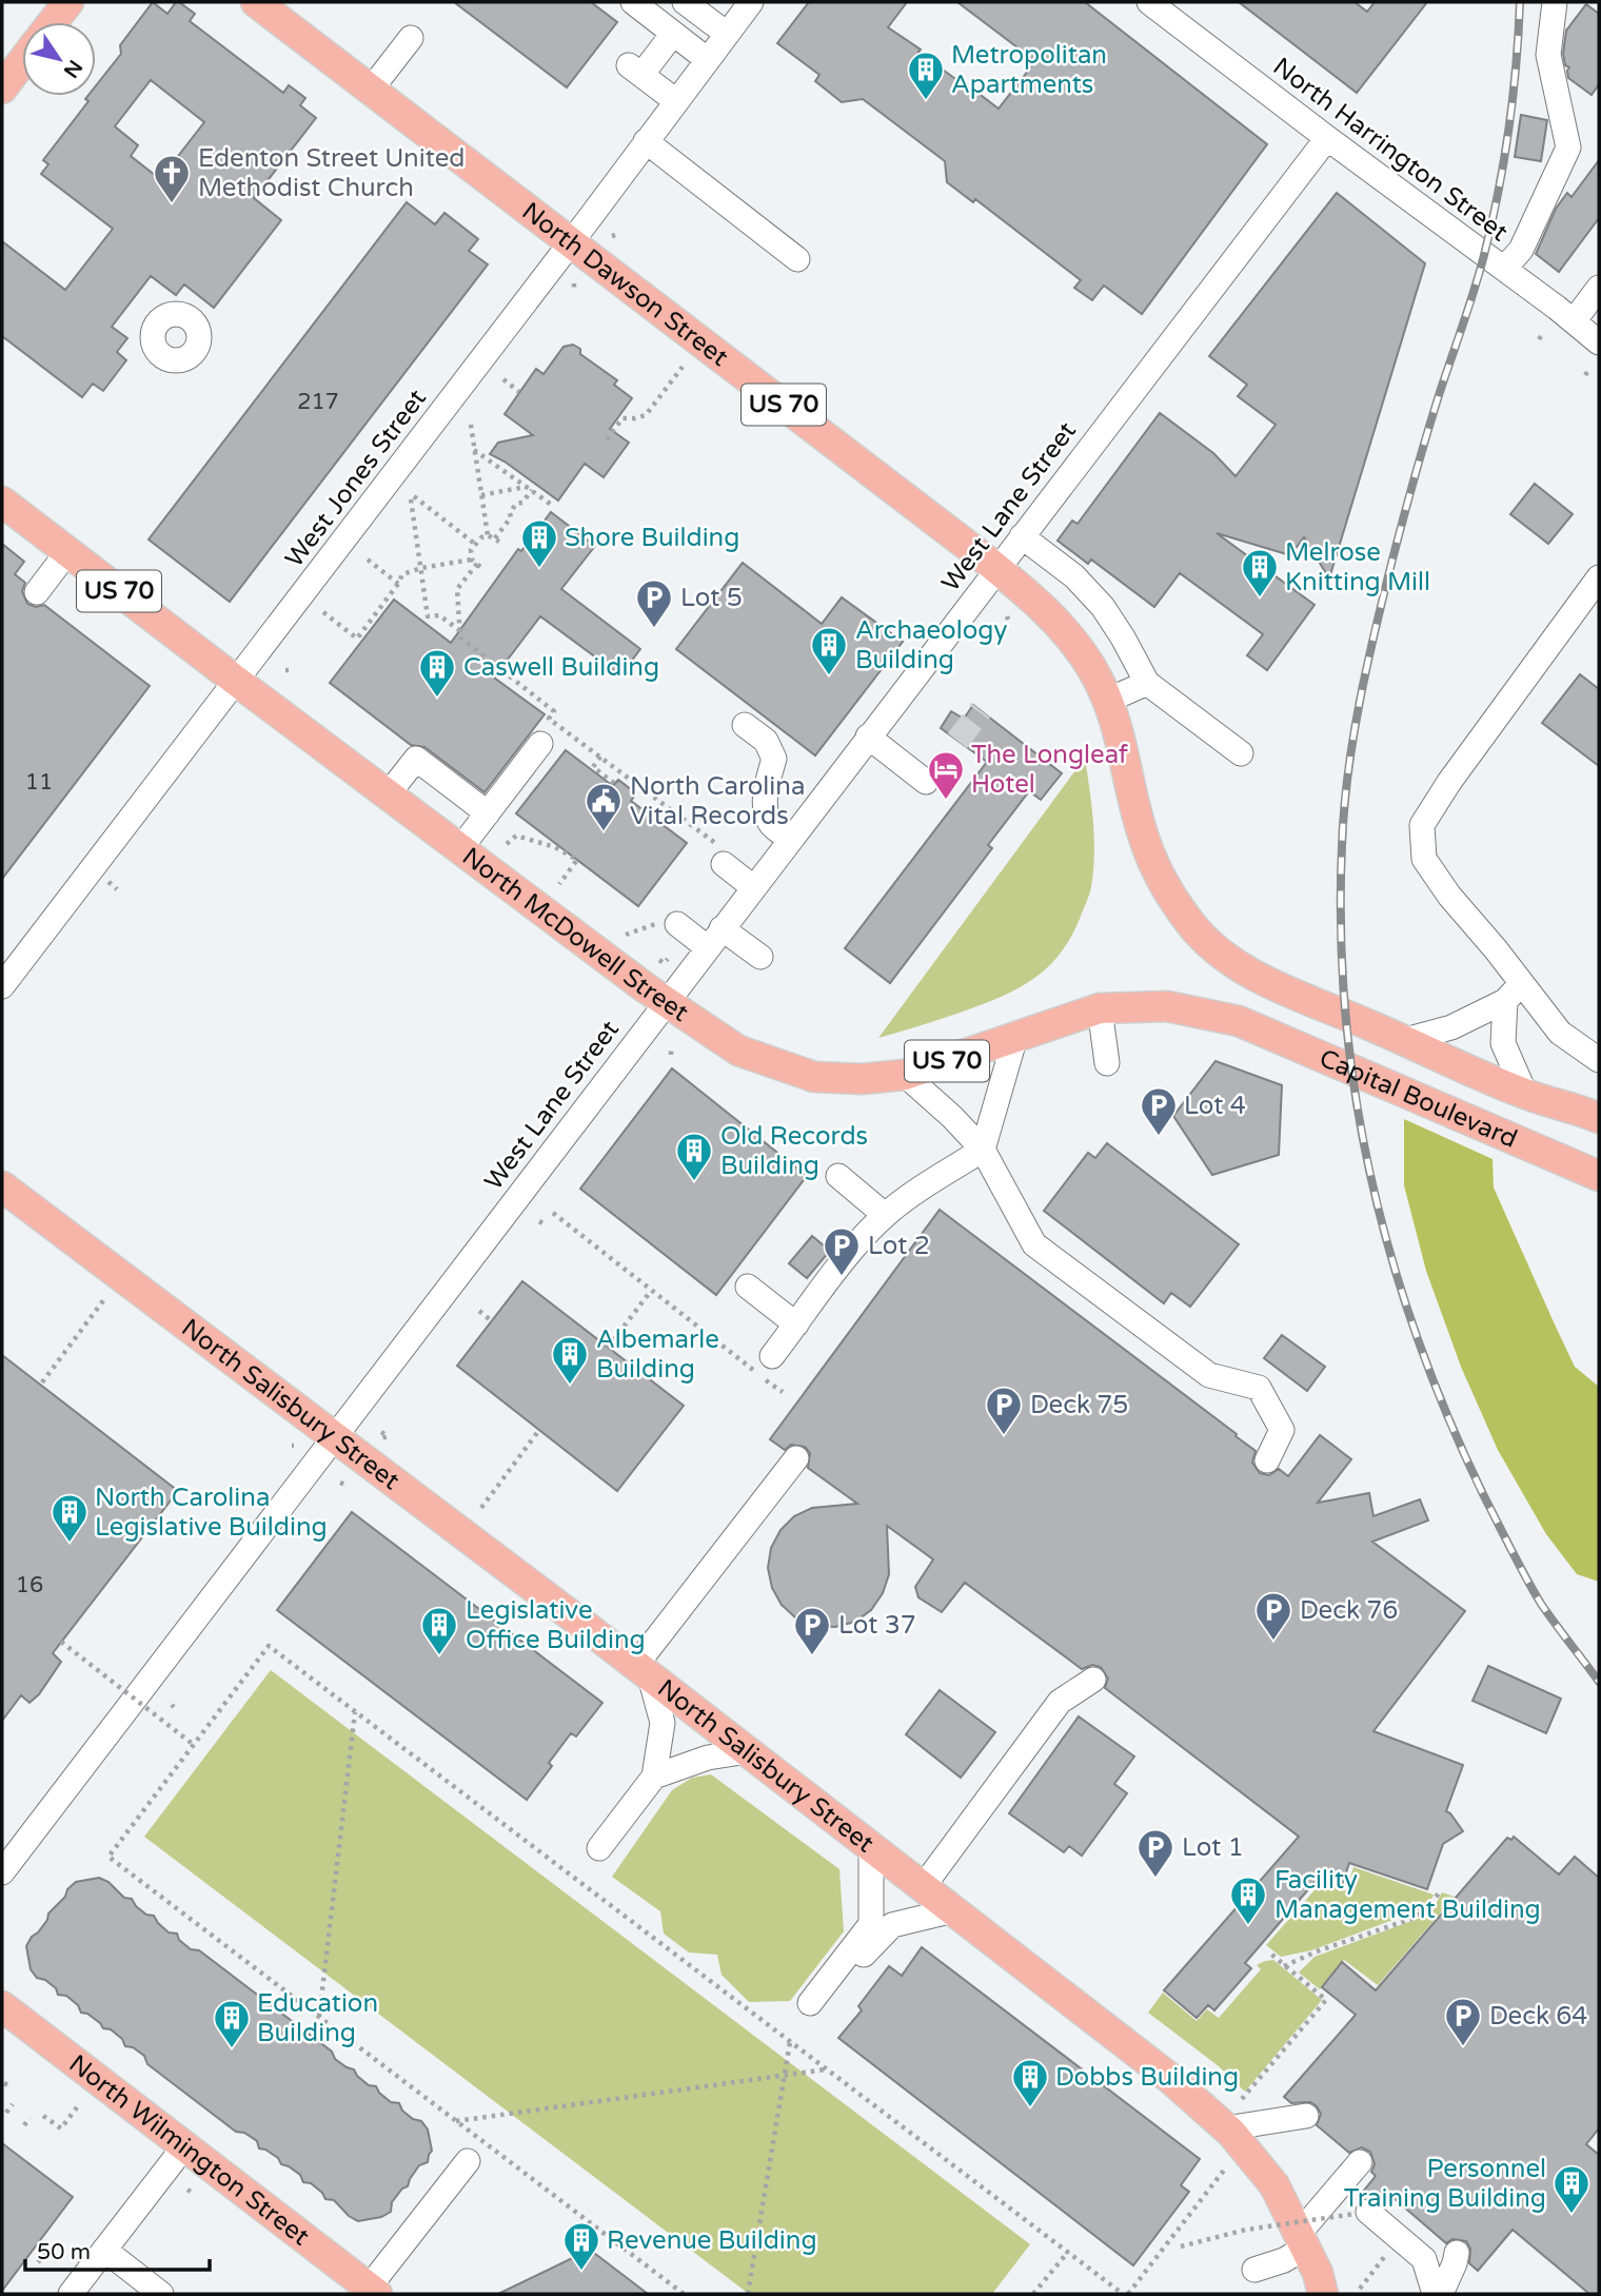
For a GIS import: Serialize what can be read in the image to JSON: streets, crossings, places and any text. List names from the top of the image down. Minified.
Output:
{"streets":{"main road":["North Dawson Street","US 70","North McDowell Street","Capital Boulevard","North Salisbury Street","North Wilmington Street"],"street":["North Harrington Street","West Jones Street","West Lane Street"]},"crossings":[["North Harrington Street","West Lane Street"],["North Dawson Street","West Jones Street"],["North Dawson Street","West Lane Street"],["North Dawson Street","Capital Boulevard"],["West Jones Street","North McDowell Street"],["West Lane Street","North McDowell Street"],["West Lane Street","North Salisbury Street"],["North McDowell Street","Capital Boulevard"]],"places":{"building":["Metropolitan Apartments","Shore Building","Melrose Knitting Mill","Archaeology Building","Caswell Building","Old Records Building","Albemarle Building","North Carolina Legislative Building","Legislative Office Building","Facility Management Building","Education Building","Dobbs Building","Personnel Training Building","Revenue Building"],"church":["Edenton Street United Methodist Church"],"parking":["Lot 5","Lot 4","Lot 2","Deck 75","Deck 76","Lot 37","Lot 1","Deck 64"],"hotel":["The Longleaf Hotel"],"public building":["North Carolina Vital Records"]},"house_numbers":["217","11","16"],"scale_bar":"50 m","north":"bottom right"}
